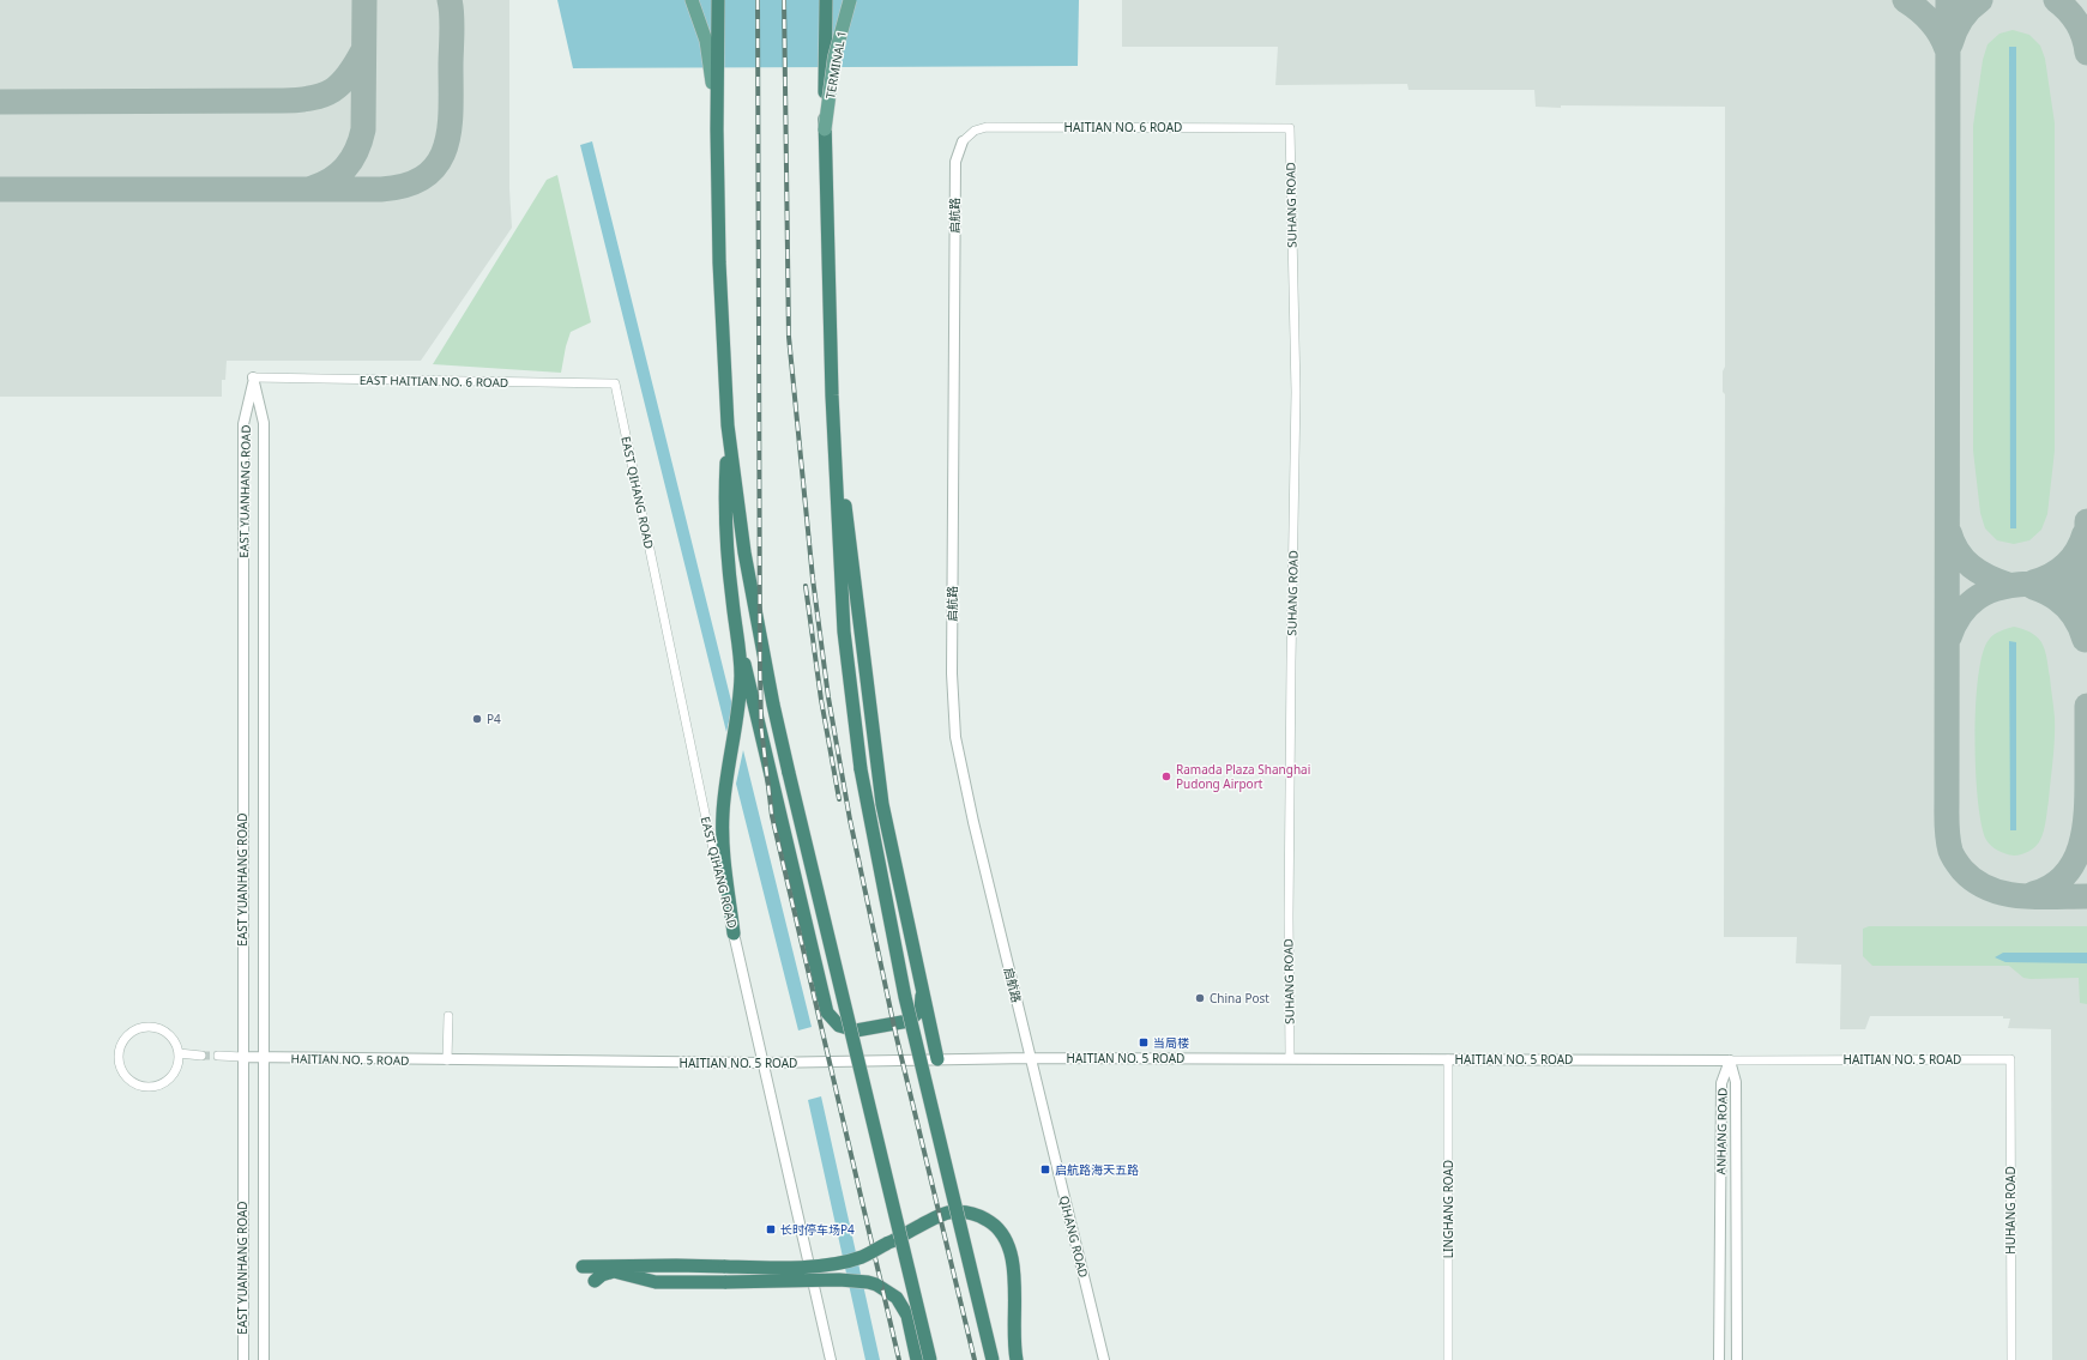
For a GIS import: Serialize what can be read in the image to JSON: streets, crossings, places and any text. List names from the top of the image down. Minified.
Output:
{"streets":{"main road":["TERMINAL 1"],"street":["HAITIAN NO. 6 ROAD","SUHANG ROAD","启航路","EAST HAITIAN NO. 6 ROAD","EAST YUANHANG ROAD","EAST QIHANG ROAD","HAITIAN NO. 5 ROAD","ANHANG ROAD","LINGHANG ROAD","HUHANG ROAD","QIHANG ROAD"]},"crossings":[["HAITIAN NO. 6 ROAD","SUHANG ROAD"],["HAITIAN NO. 6 ROAD","启航路"],["SUHANG ROAD","HAITIAN NO. 5 ROAD"],["启航路","HAITIAN NO. 5 ROAD"],["启航路","QIHANG ROAD"],["EAST HAITIAN NO. 6 ROAD","EAST YUANHANG ROAD"],["EAST HAITIAN NO. 6 ROAD","EAST QIHANG ROAD"],["EAST YUANHANG ROAD","HAITIAN NO. 5 ROAD"],["EAST QIHANG ROAD","HAITIAN NO. 5 ROAD"],["HAITIAN NO. 5 ROAD","ANHANG ROAD"],["HAITIAN NO. 5 ROAD","LINGHANG ROAD"],["HAITIAN NO. 5 ROAD","HUHANG ROAD"],["HAITIAN NO. 5 ROAD","QIHANG ROAD"]],"places":{"other":["P4","Ramada Plaza Shanghai Pudong Airport","China Post"],"transit":["当局楼","启航路海天五路","长时停车场P4"]}}
